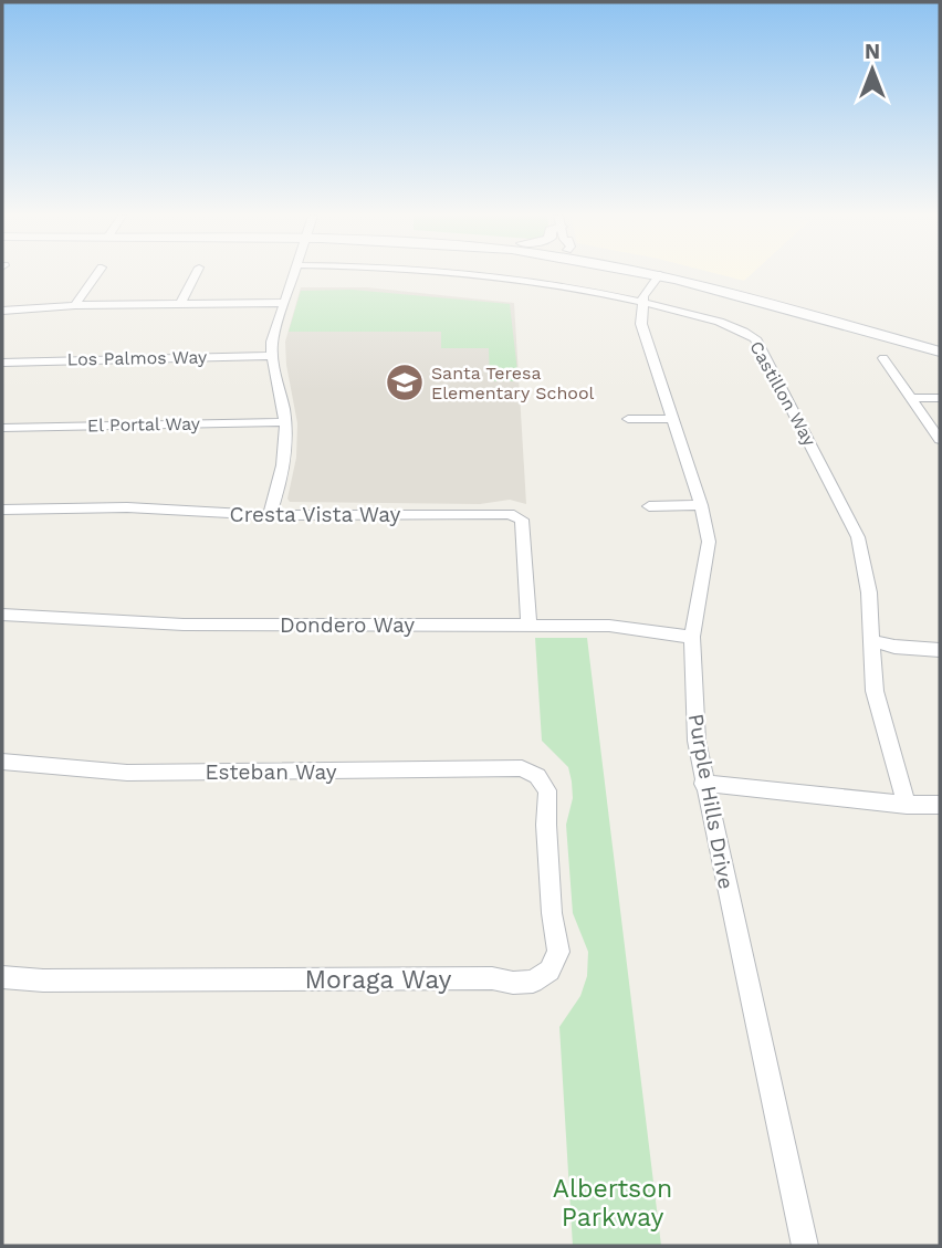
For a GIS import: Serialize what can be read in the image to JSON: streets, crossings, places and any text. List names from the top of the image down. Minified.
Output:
{"streets":{"street":["Los Palmos Way","Castillon Way","El Portal Way","Cresta Vista Way","Dondero Way","Esteban Way","Purple Hills Drive","Moraga Way"]},"crossings":[["Castillon Way","Purple Hills Drive"],["Cresta Vista Way","Dondero Way"],["Dondero Way","Purple Hills Drive"],["Esteban Way","Moraga Way"]],"parks":["Albertson Parkway"],"places":{"school or university":["Santa Teresa Elementary School"]},"north":"top"}
